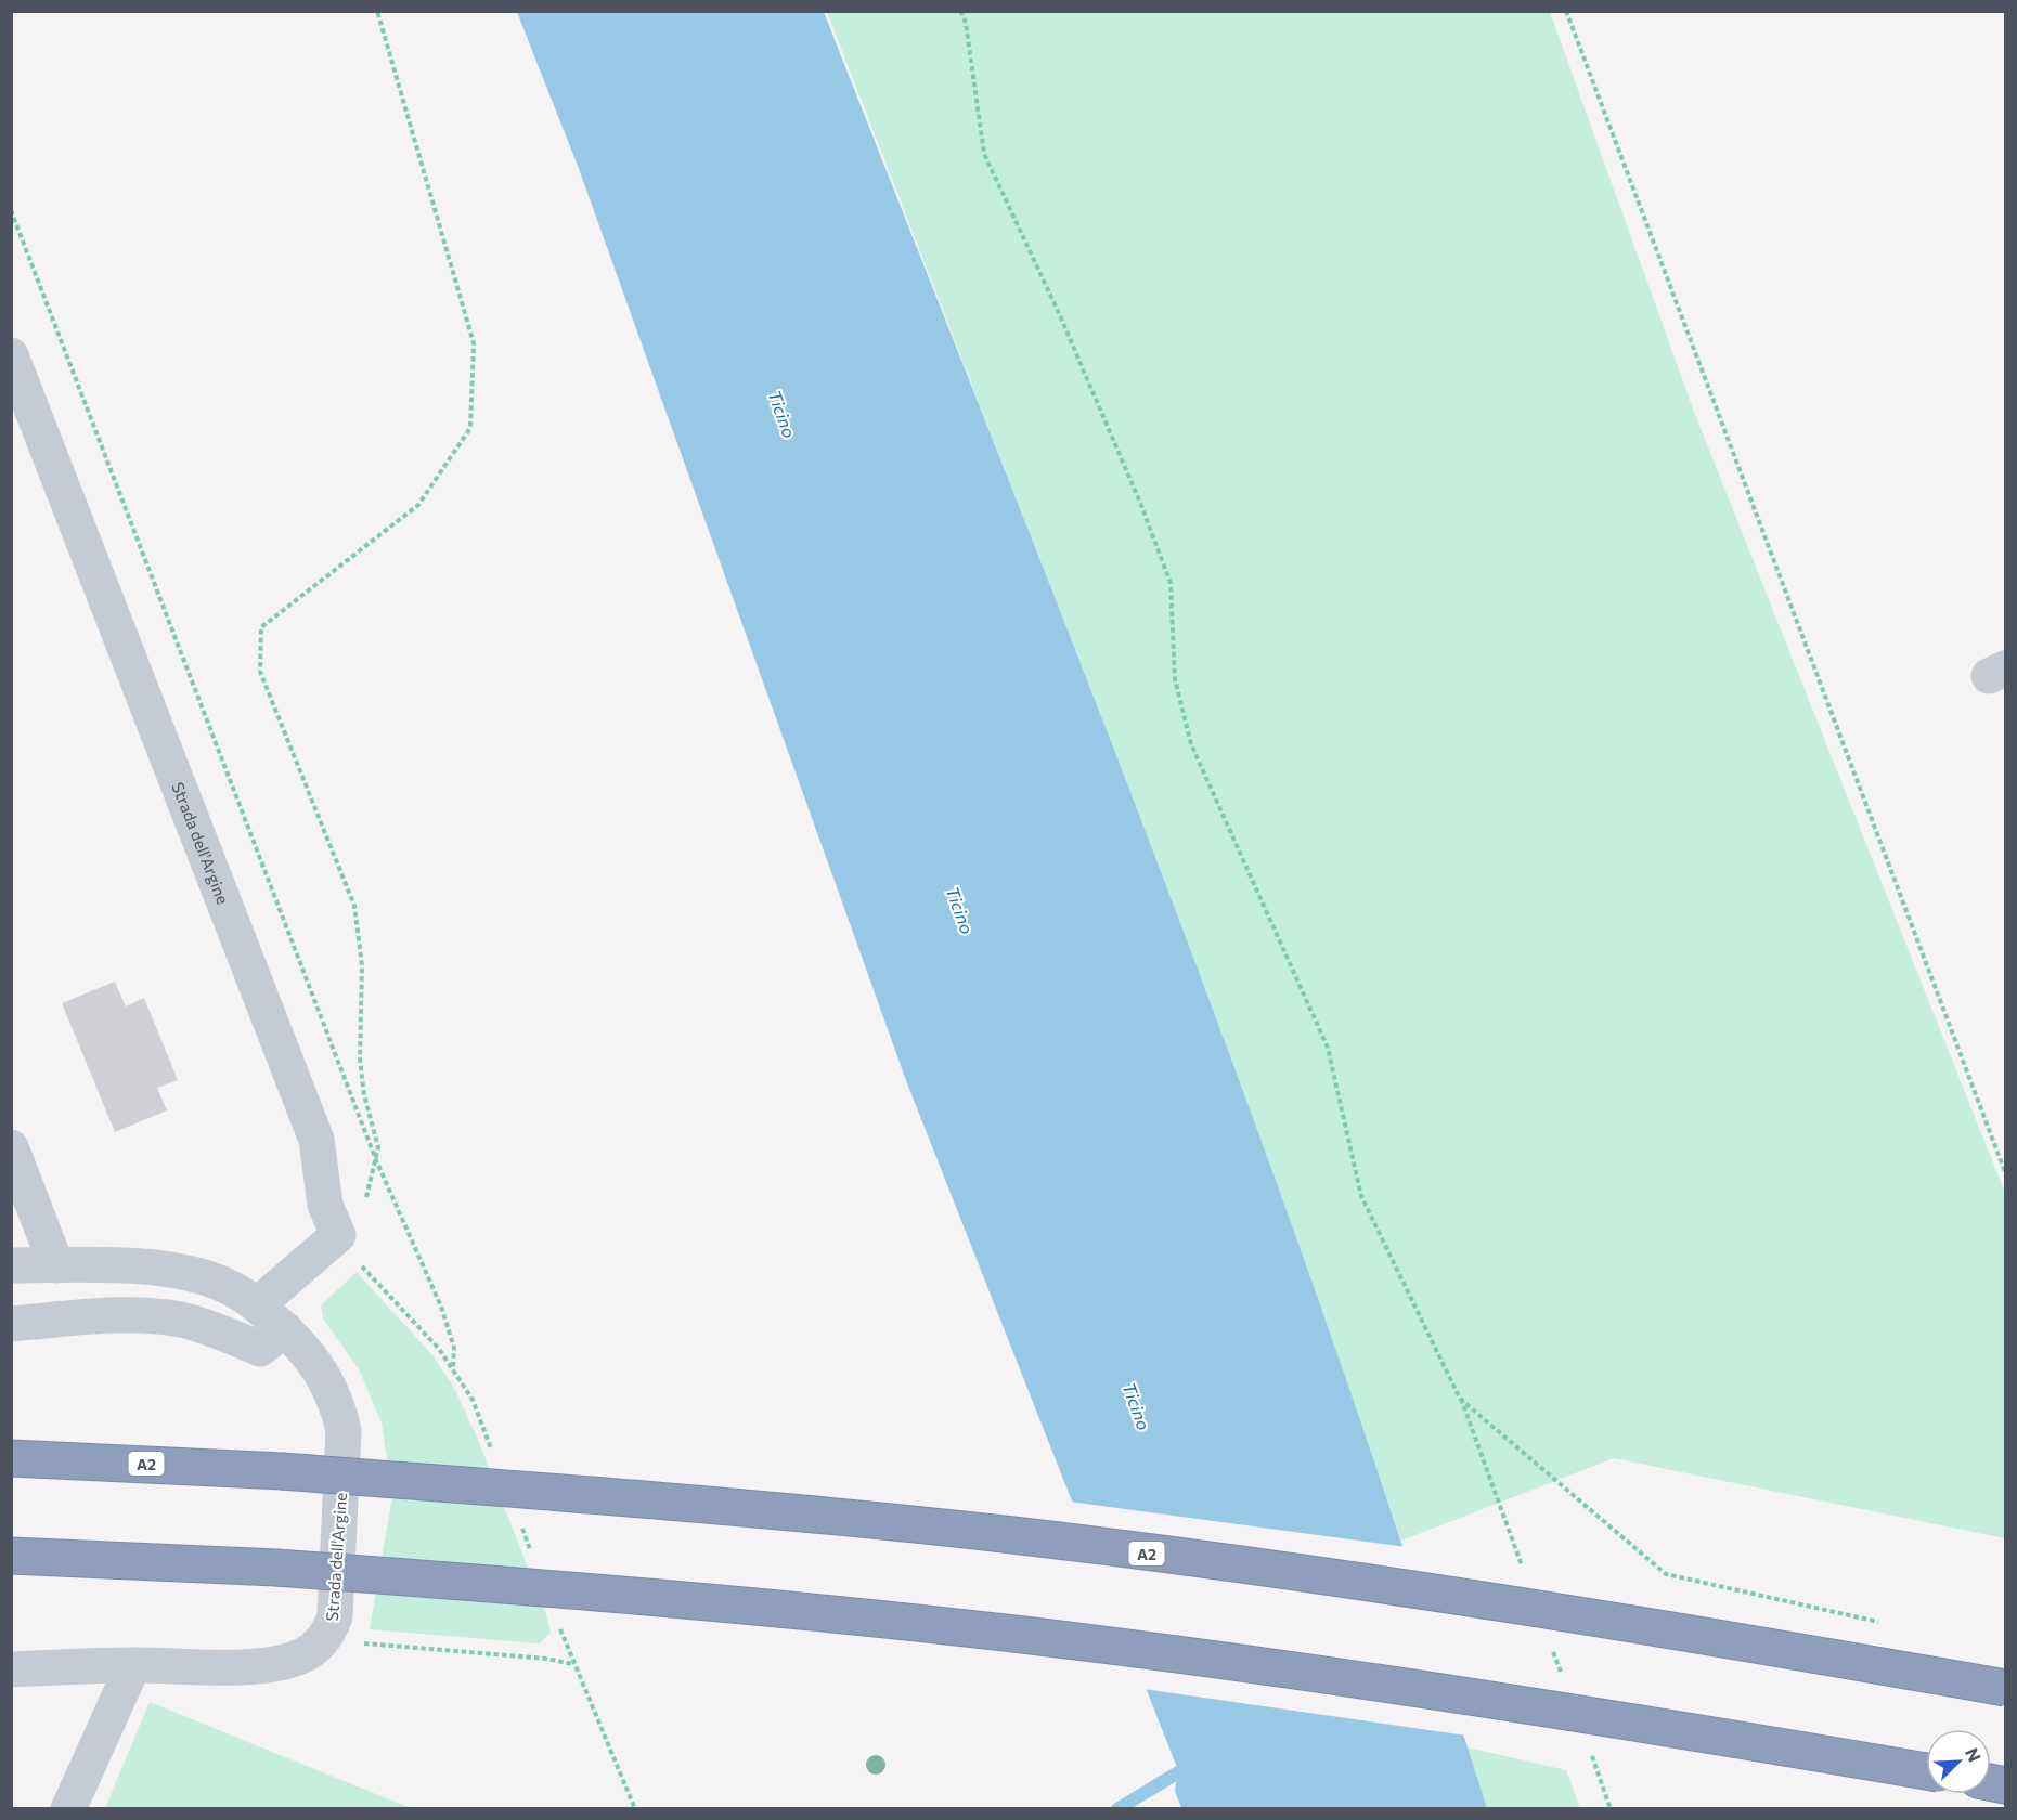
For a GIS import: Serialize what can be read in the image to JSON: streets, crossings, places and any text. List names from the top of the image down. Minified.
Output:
{"streets":{"highway":["A2"],"street":["Strada dell'Argine"]},"water":["Ticino"],"north":"top right"}
